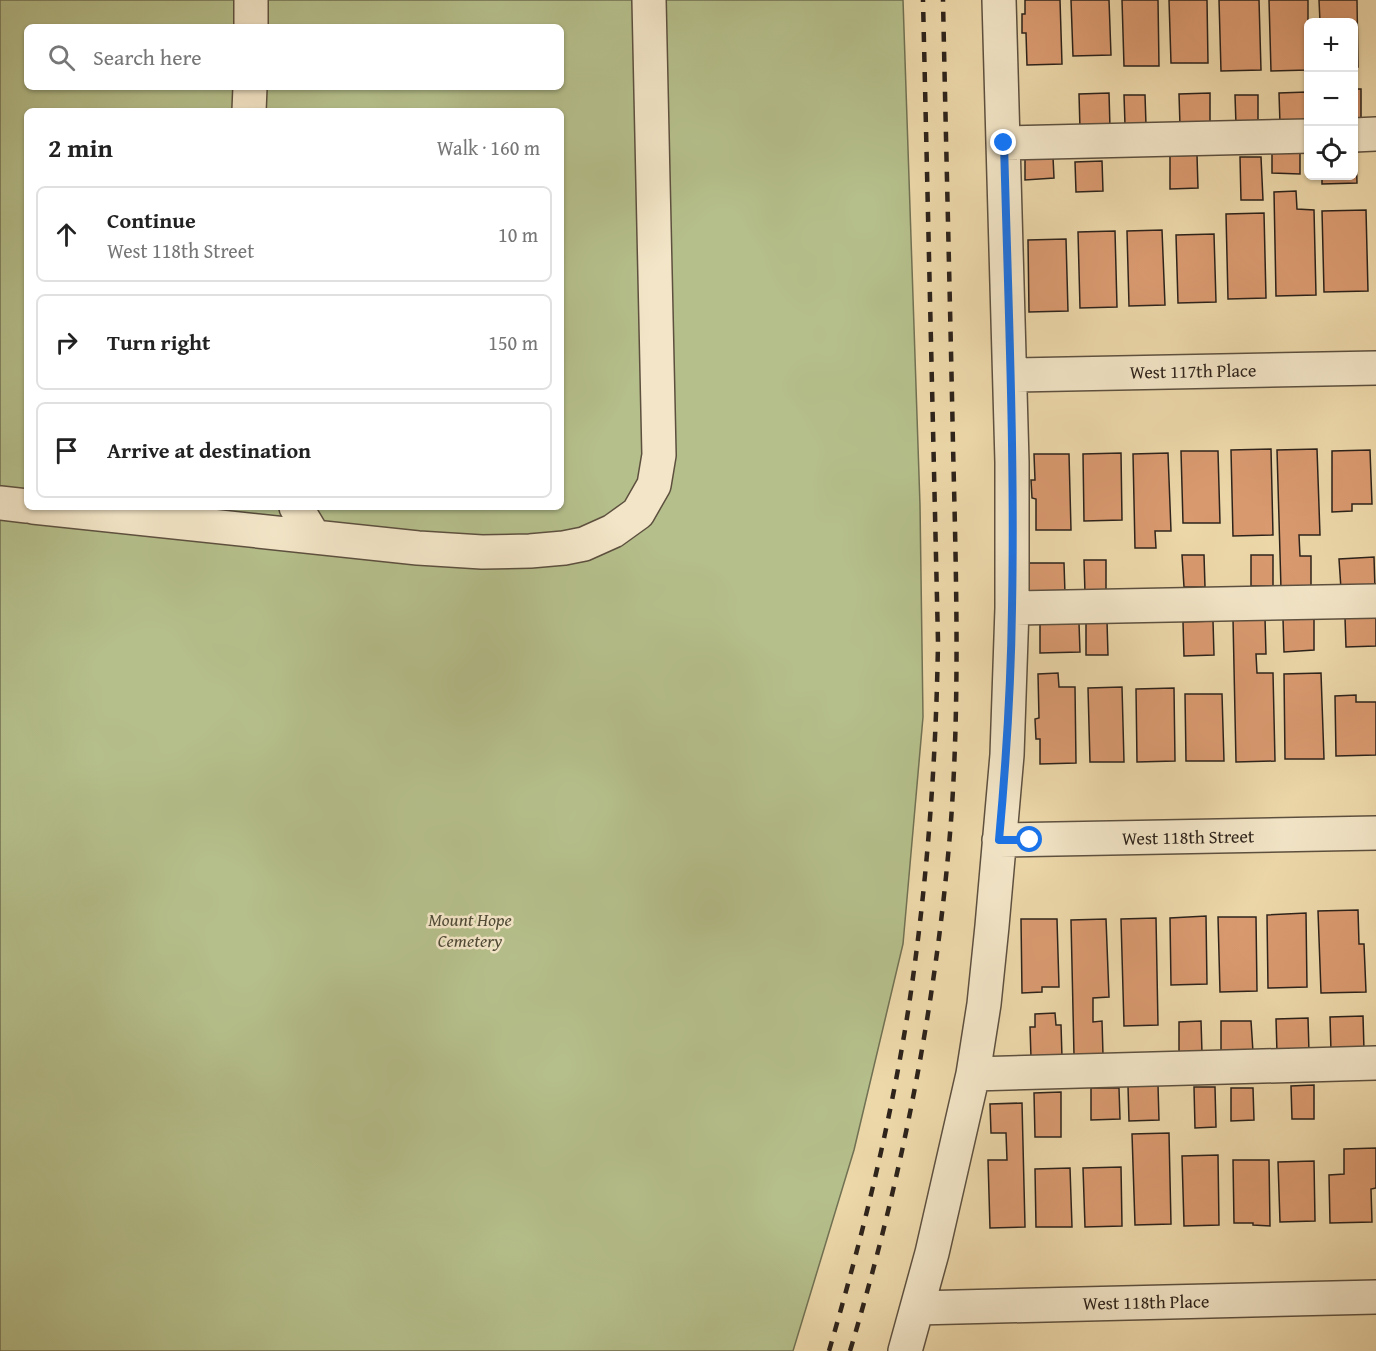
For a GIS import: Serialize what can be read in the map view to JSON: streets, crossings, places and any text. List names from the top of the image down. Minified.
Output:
{"streets":{"street":["West 117th Place","West 118th Street","West 118th Place"]},"parks":["Mount Hope Cemetery"],"page":{"map_buttons":["+","−"],"search":"Search here","heading":["2 min","Walk · 160 m"],"list":[["Continue","West 118th Street","10 m"],["Turn right","150 m"],"Arrive at destination"]}}
